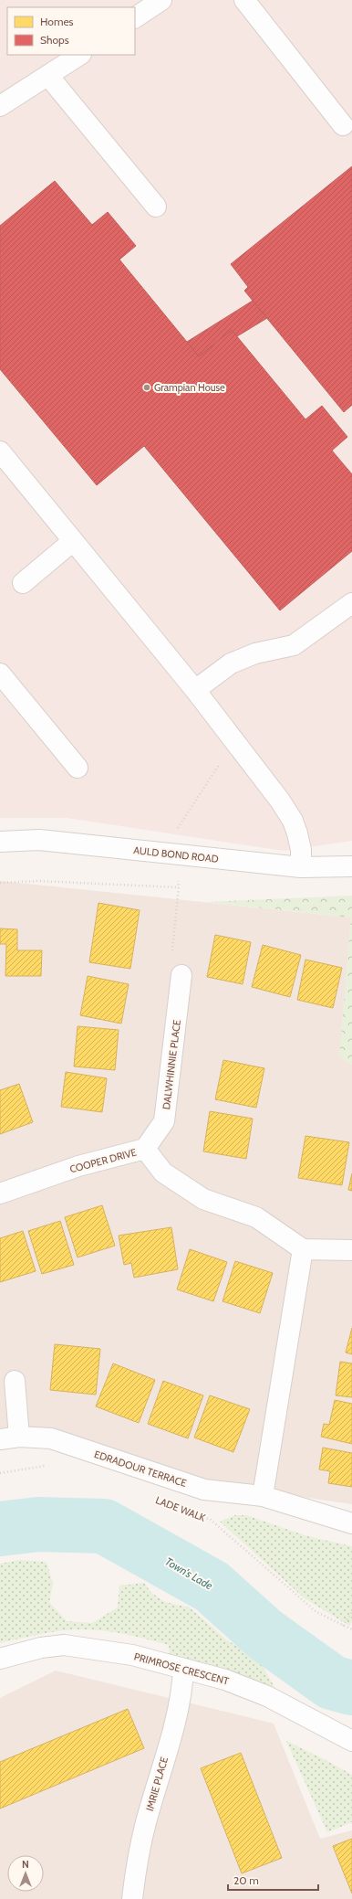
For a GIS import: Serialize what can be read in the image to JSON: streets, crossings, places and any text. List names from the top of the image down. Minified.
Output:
{"streets":{"street":["AULD BOND ROAD","DALWHINNIE PLACE","COOPER DRIVE","EDRADOUR TERRACE","PRIMROSE CRESCENT","IMRIE PLACE"],"path":["LADE WALK"]},"crossings":[["DALWHINNIE PLACE","COOPER DRIVE"],["PRIMROSE CRESCENT","IMRIE PLACE"]],"water":["Town's Lade"],"places":["Grampian House"],"legend":["Homes","Shops"],"scale_bar":"20 m","north":"top"}
